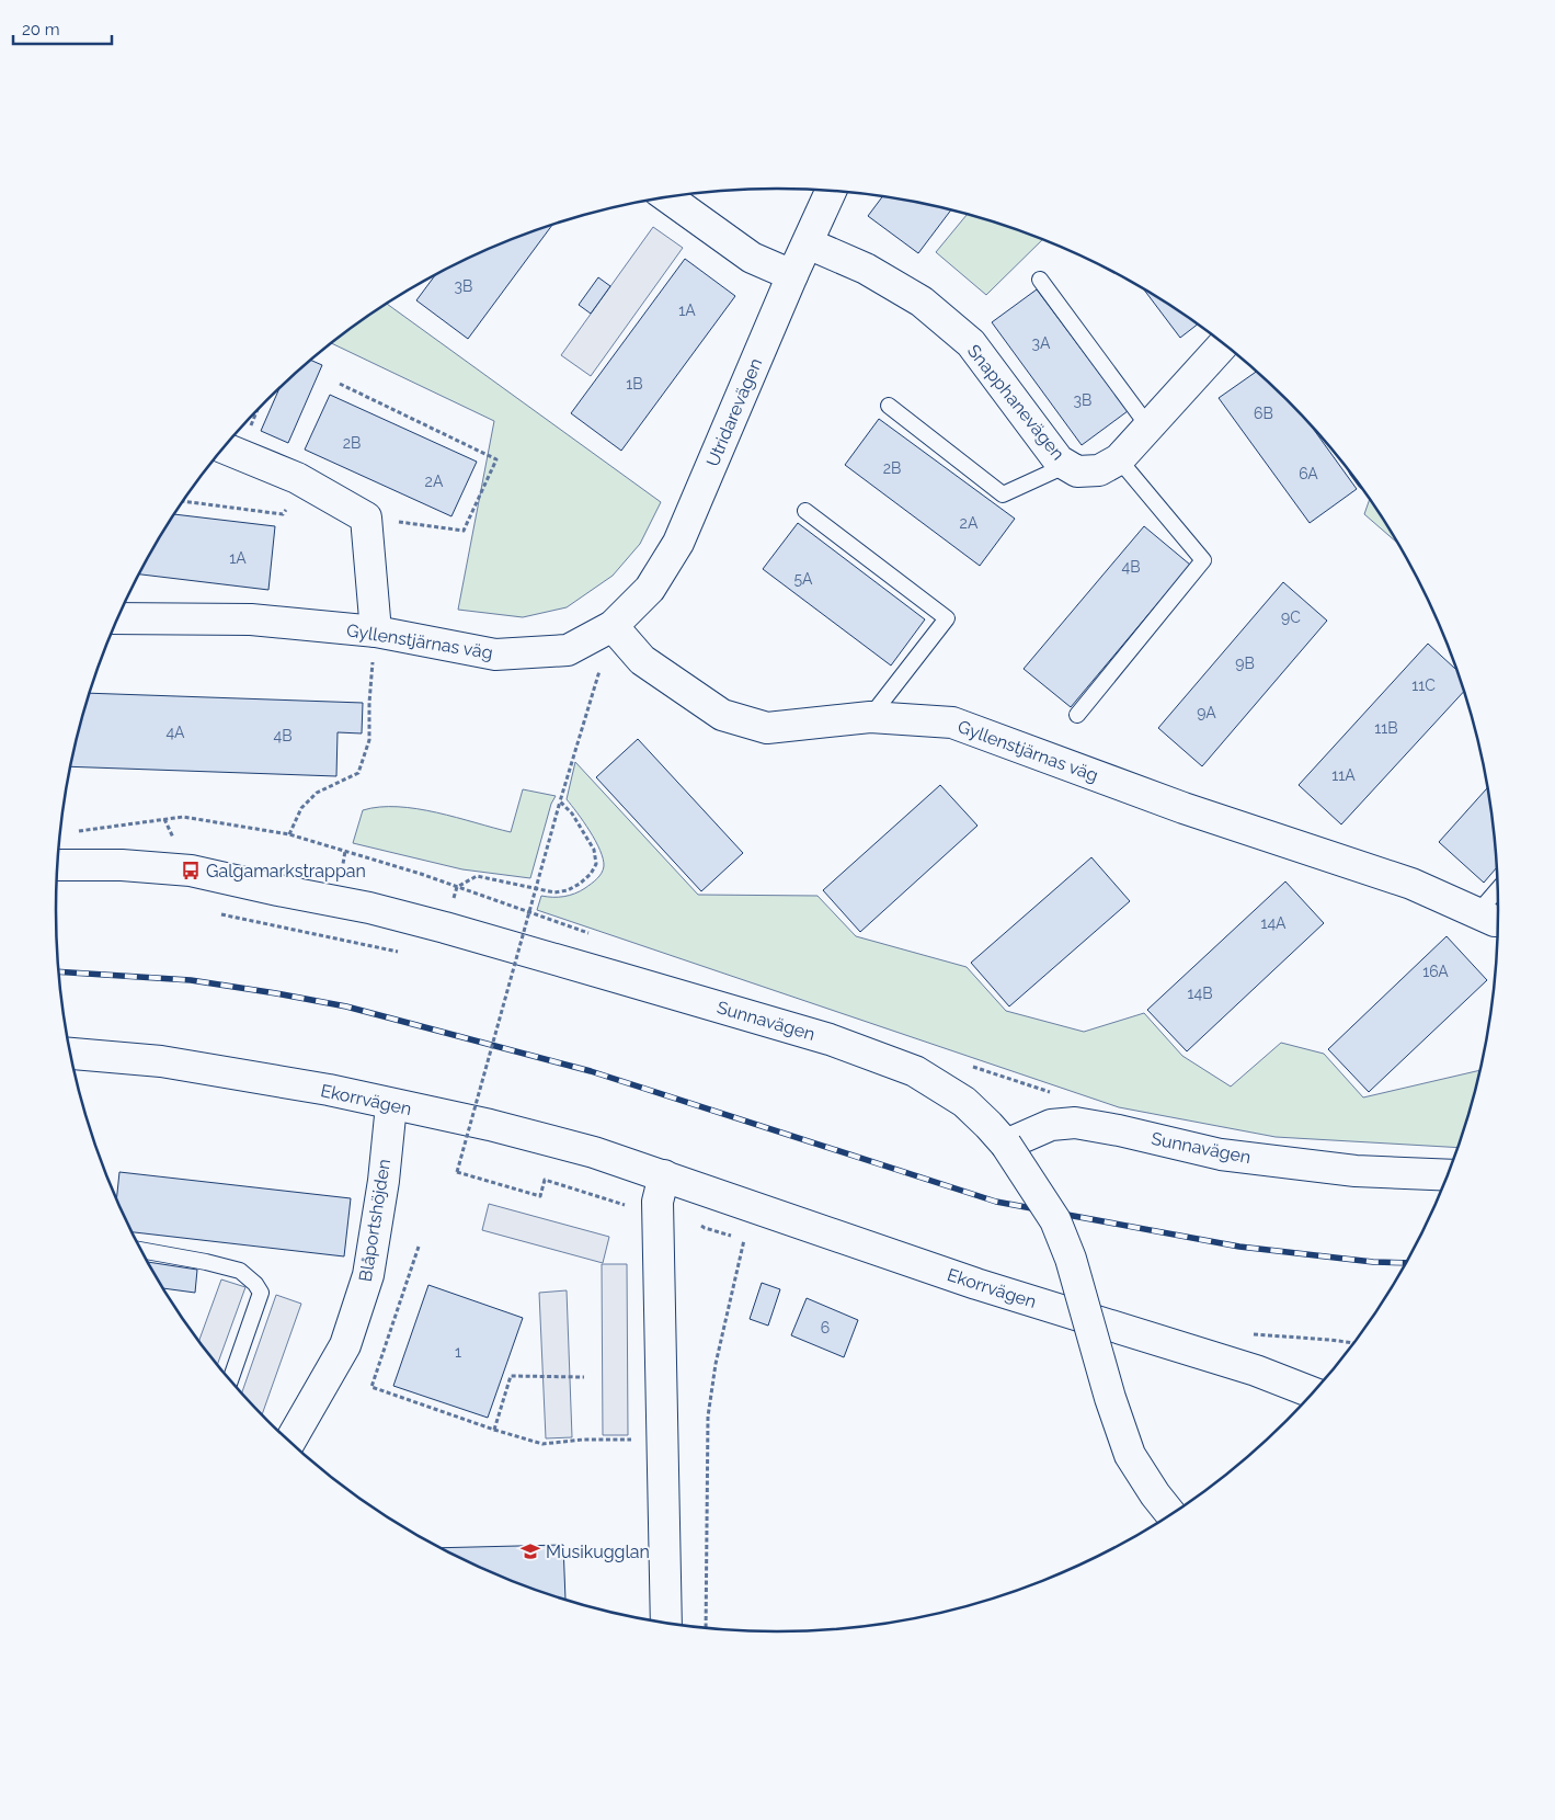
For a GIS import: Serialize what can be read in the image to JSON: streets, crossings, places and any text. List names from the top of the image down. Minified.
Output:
{"streets":{"street":["Snapphanevägen","Utridarevägen","Gyllenstjärnas väg","Sunnavägen","Ekorrvägen","Blåportshöjden"]},"crossings":[["Snapphanevägen","Utridarevägen"],["Utridarevägen","Gyllenstjärnas väg"],["Ekorrvägen","Blåportshöjden"]],"places":{"bus stop":["Galgamarkstrappan"],"school or university":["Musikugglan"]},"house_numbers":["3B","1A","3A","1B","3B","6B","2B","2B","6A","2A","2A","1A","4B","5A","9C","9B","11C","9A","11B","4A","4B","11A","14A","16A","14B","6","1"],"scale_bar":"20 m"}
